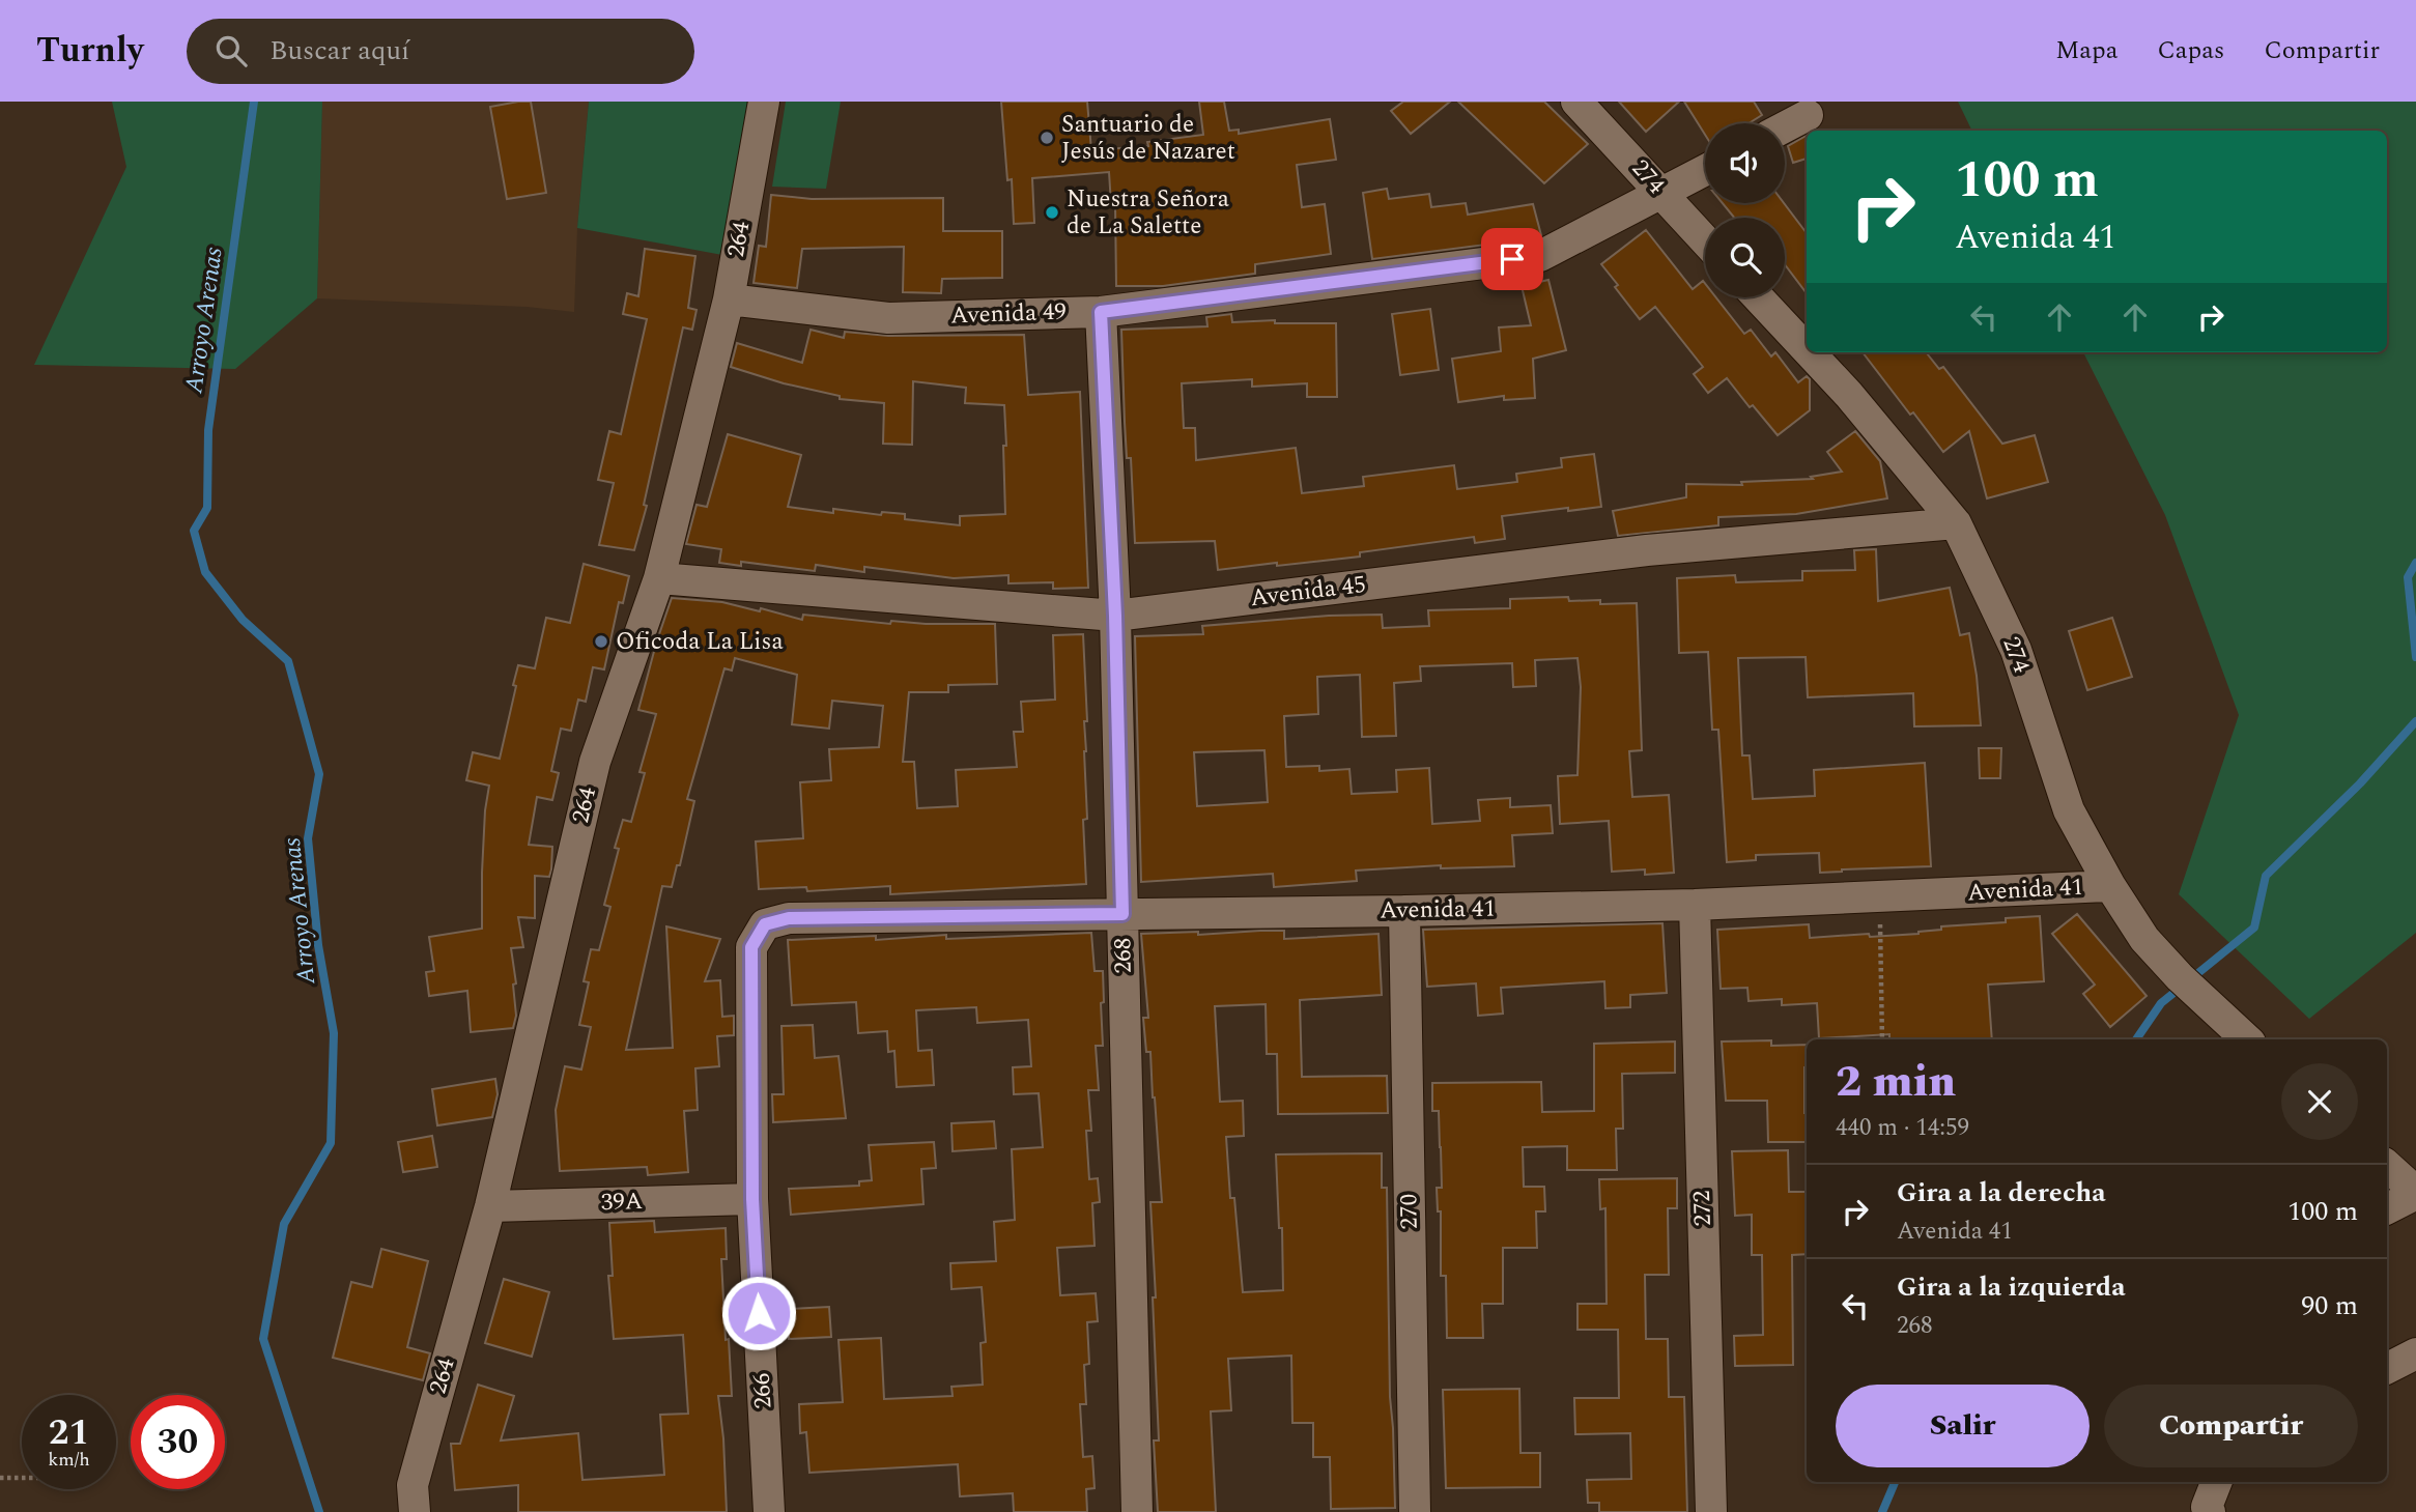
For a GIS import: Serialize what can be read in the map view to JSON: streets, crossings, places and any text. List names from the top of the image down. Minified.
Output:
{"streets":{"street":["274","264","Avenida 49","Avenida 45","Avenida 41","268","39A","272","270","266"]},"crossings":[["274","Avenida 49"],["274","Avenida 45"],["274","Avenida 41"],["264","Avenida 49"],["264","Avenida 45"],["264","39A"],["Avenida 49","268"],["Avenida 45","268"],["Avenida 41","268"],["Avenida 41","272"],["Avenida 41","270"],["Avenida 41","266"],["39A","266"]],"water":["Arroyo Arenas"],"places":["Santuario de Jesús de Nazaret","Nuestra Señora de La Salette","Oficoda La Lisa"],"page":{"header":"Turnly","search":"Buscar aquí","nav":["Mapa","Capas","Compartir"],"turn":["100 m","Avenida 41"],"heading":["2 min","440 m · 14:59"],"list":[{"name":"Gira a la derecha","note":"Avenida 41","value":"100 m"},{"name":"Gira a la izquierda","note":"268","value":"90 m"}],"buttons":["Salir","Compartir"],"speed":"21 km/h","limit":"30"}}
